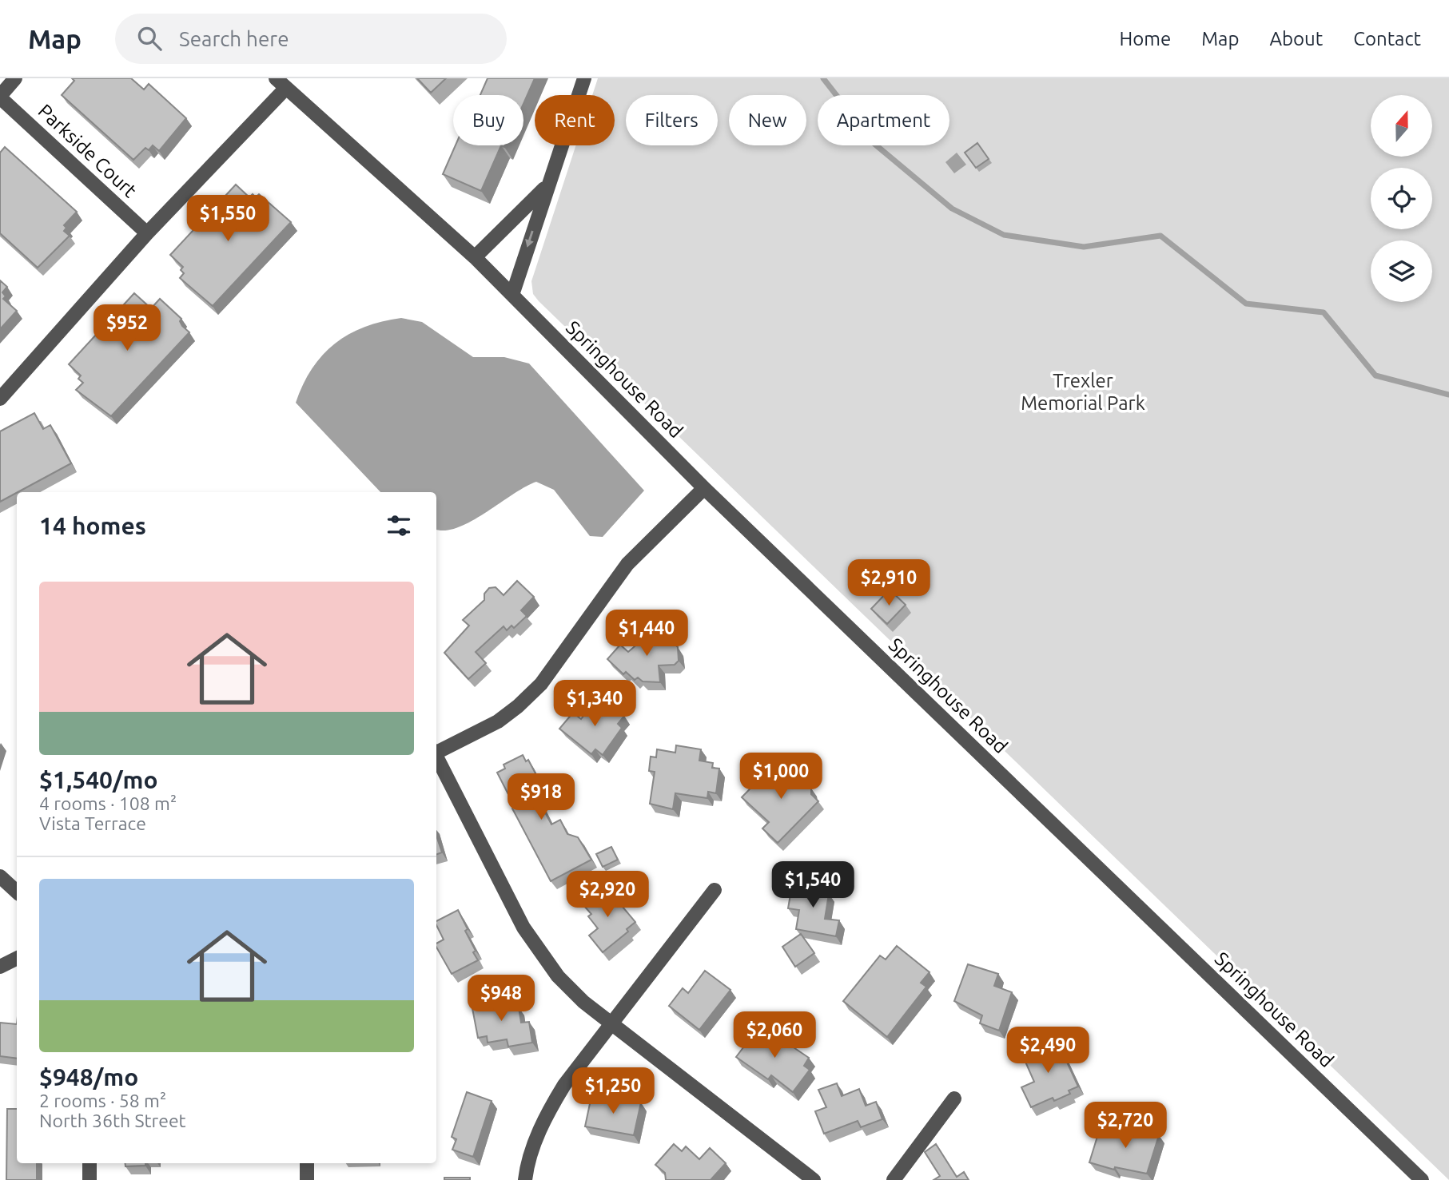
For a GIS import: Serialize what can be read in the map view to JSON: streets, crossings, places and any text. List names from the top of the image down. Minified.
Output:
{"streets":{"street":["Parkside Court","Springhouse Road"]},"parks":["Trexler Memorial Park"],"north":"top","page":{"header":"Map","search":"Search here","nav":["Home","Map","About","Contact"],"chip":["Buy","Rent","Filters","New","Apartment"],"price":["$1,550","$952","$2,910","$1,440","$1,340","$1,000","$918","$1,540","$2,920","$948","$2,060","$2,490","$1,250","$2,720"],"heading":"14 homes","list":[{"name":"$1,540/mo","note":"4 rooms · 108 m² · Vista Terrace"},{"name":"$948/mo","note":"2 rooms · 58 m² · North 36th Street"}]}}
